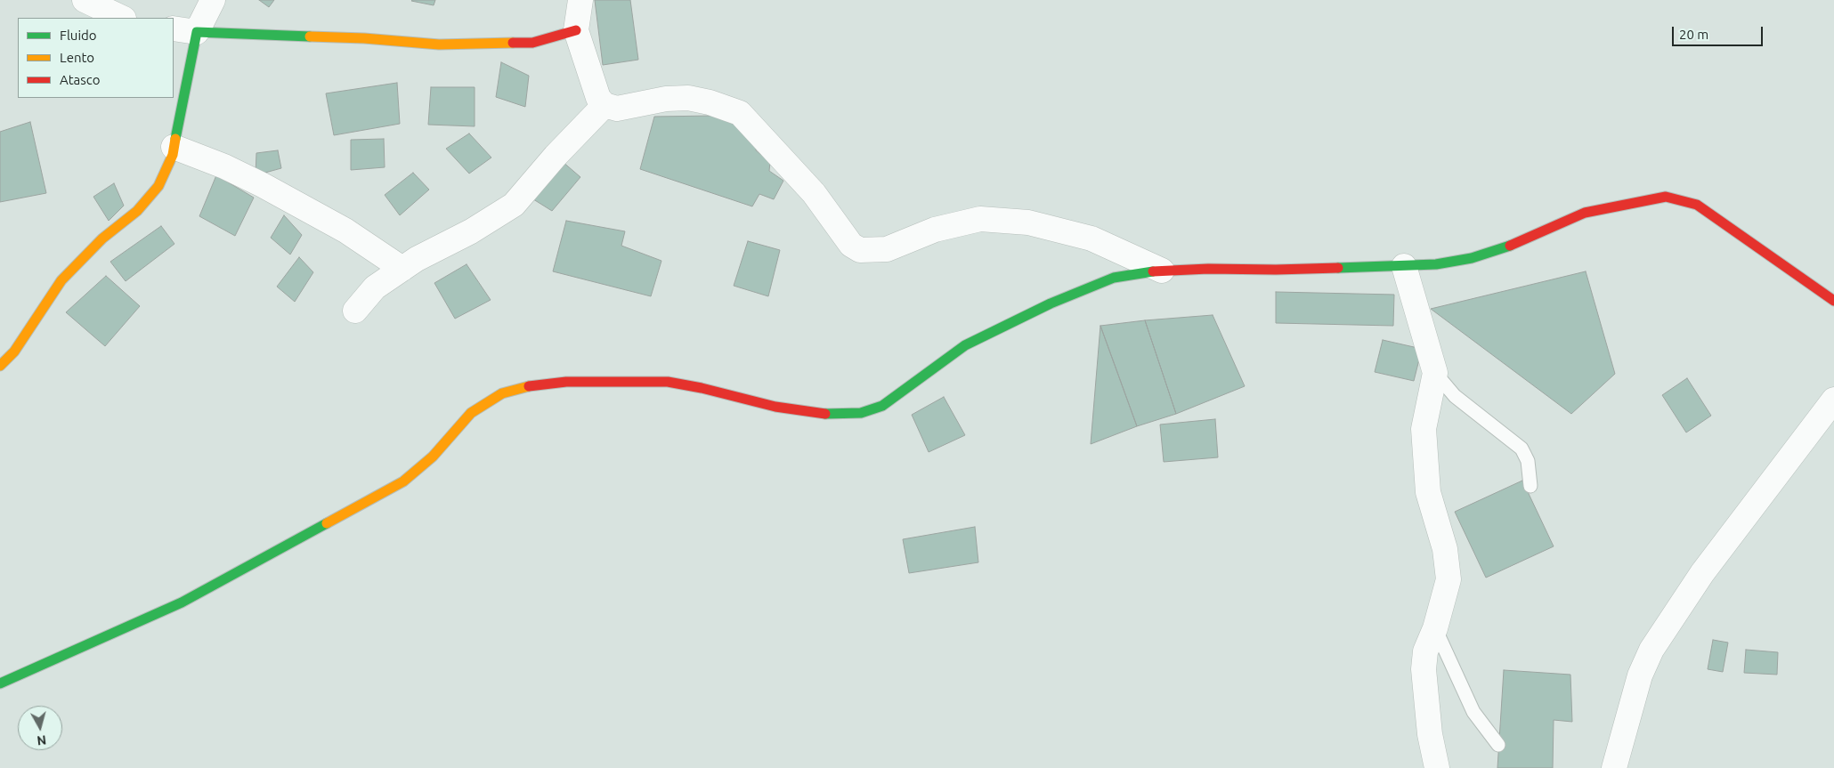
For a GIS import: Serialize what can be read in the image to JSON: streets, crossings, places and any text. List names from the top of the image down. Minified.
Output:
{"legend":["Fluido","Lento","Atasco"],"scale_bar":"20 m","north":"bottom"}
